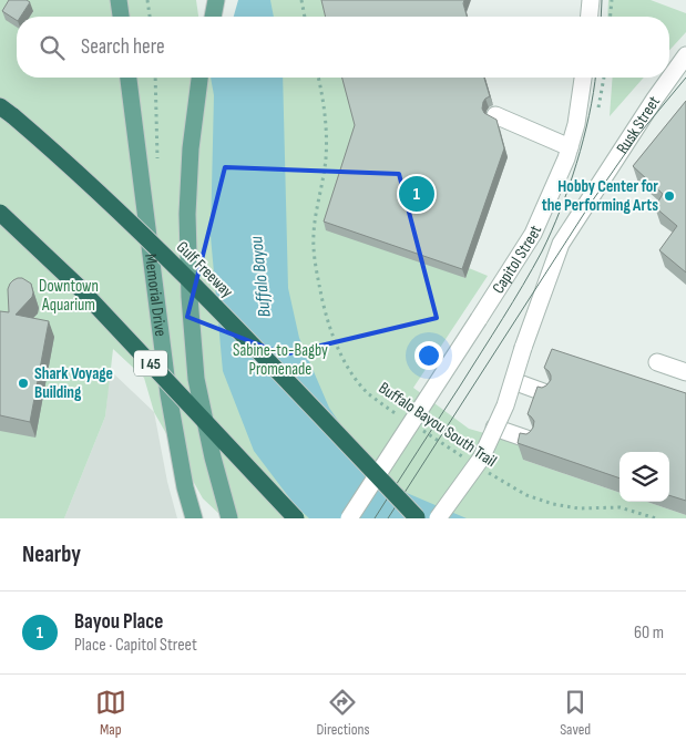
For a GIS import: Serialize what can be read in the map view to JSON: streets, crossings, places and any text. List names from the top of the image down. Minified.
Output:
{"streets":{"highway":["Gulf Freeway","I 45"],"main road":["Memorial Drive"],"street":["Rusk Street","Capitol Street"],"path":["Buffalo Bayou South Trail"]},"water":["Buffalo Bayou"],"parks":["Downtown Aquarium","Sabine-to-Bagby Promenade"],"places":["Hobby Center for the Performing Arts","Shark Voyage Building"],"page":{"search":"Search here","pins":"1","heading":"Nearby","list":[{"mark":"1","name":"Bayou Place","note":"Place · Capitol Street","value":"60 m"}],"nav":["Map","Directions","Saved"]}}
